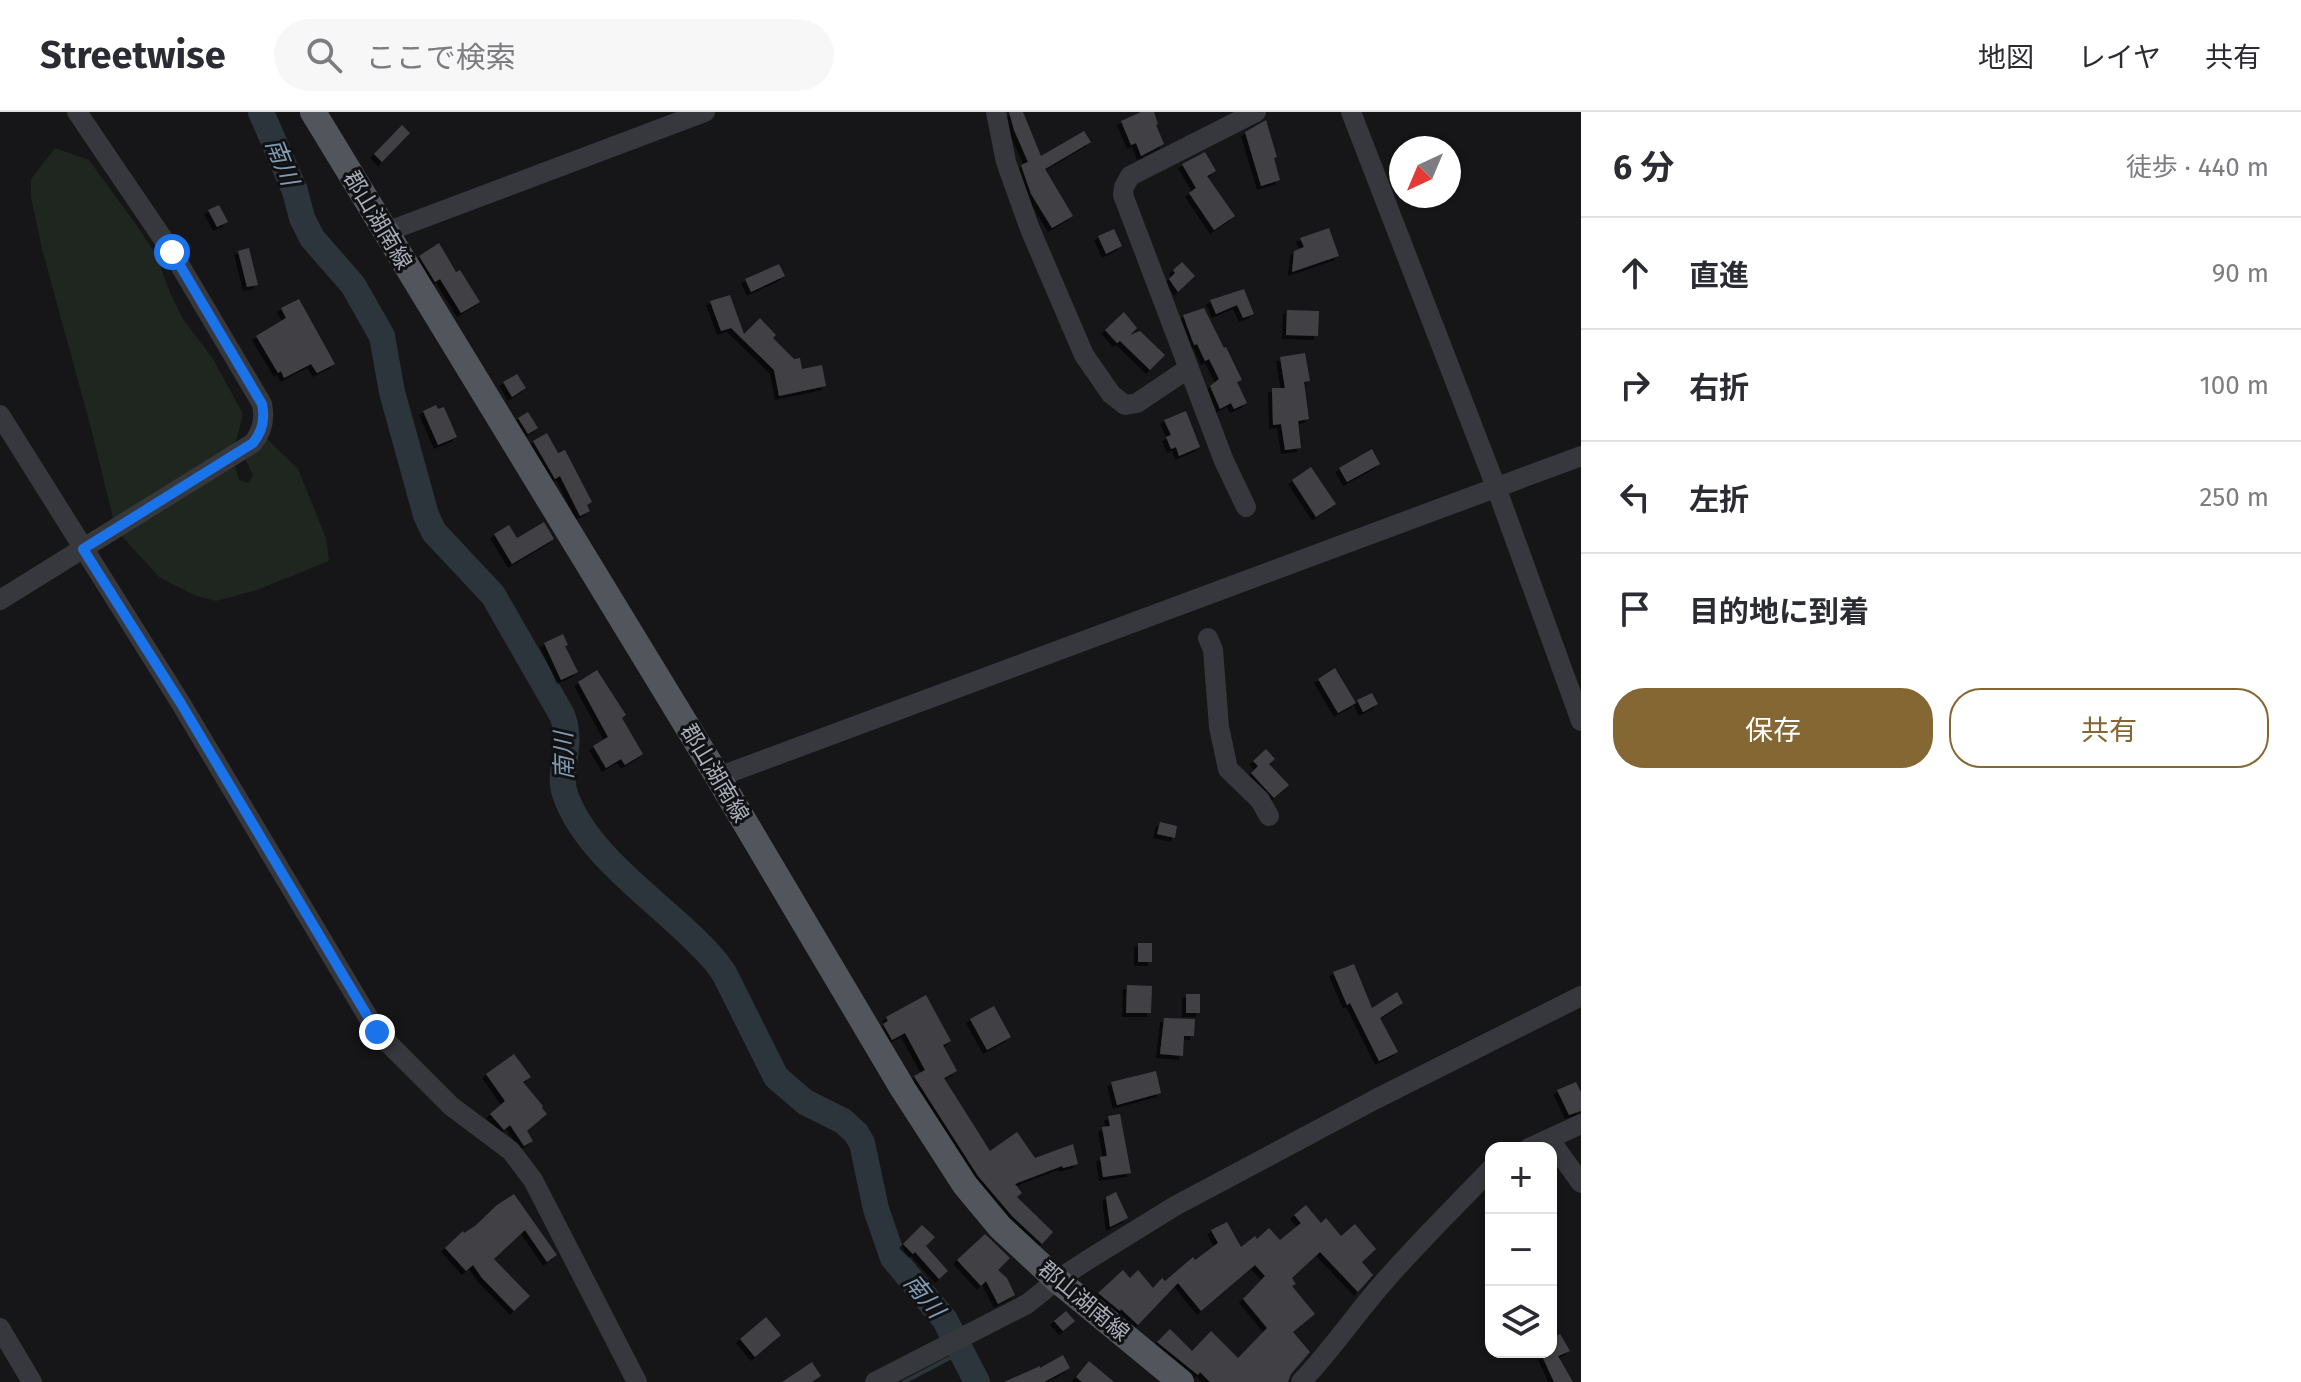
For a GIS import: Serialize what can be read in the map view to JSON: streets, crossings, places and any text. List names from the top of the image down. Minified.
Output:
{"streets":{"main road":["郡山湖南線"]},"water":["南川"],"north":"bottom left","page":{"header":"Streetwise","search":"ここで検索","nav":["地図","レイヤ","共有"],"heading":["6 分","徒歩 · 440 m"],"list":[["直進","90 m"],["右折","100 m"],["左折","250 m"],"目的地に到着"],"buttons":["保存","共有"],"map_buttons":["+","−"]}}
